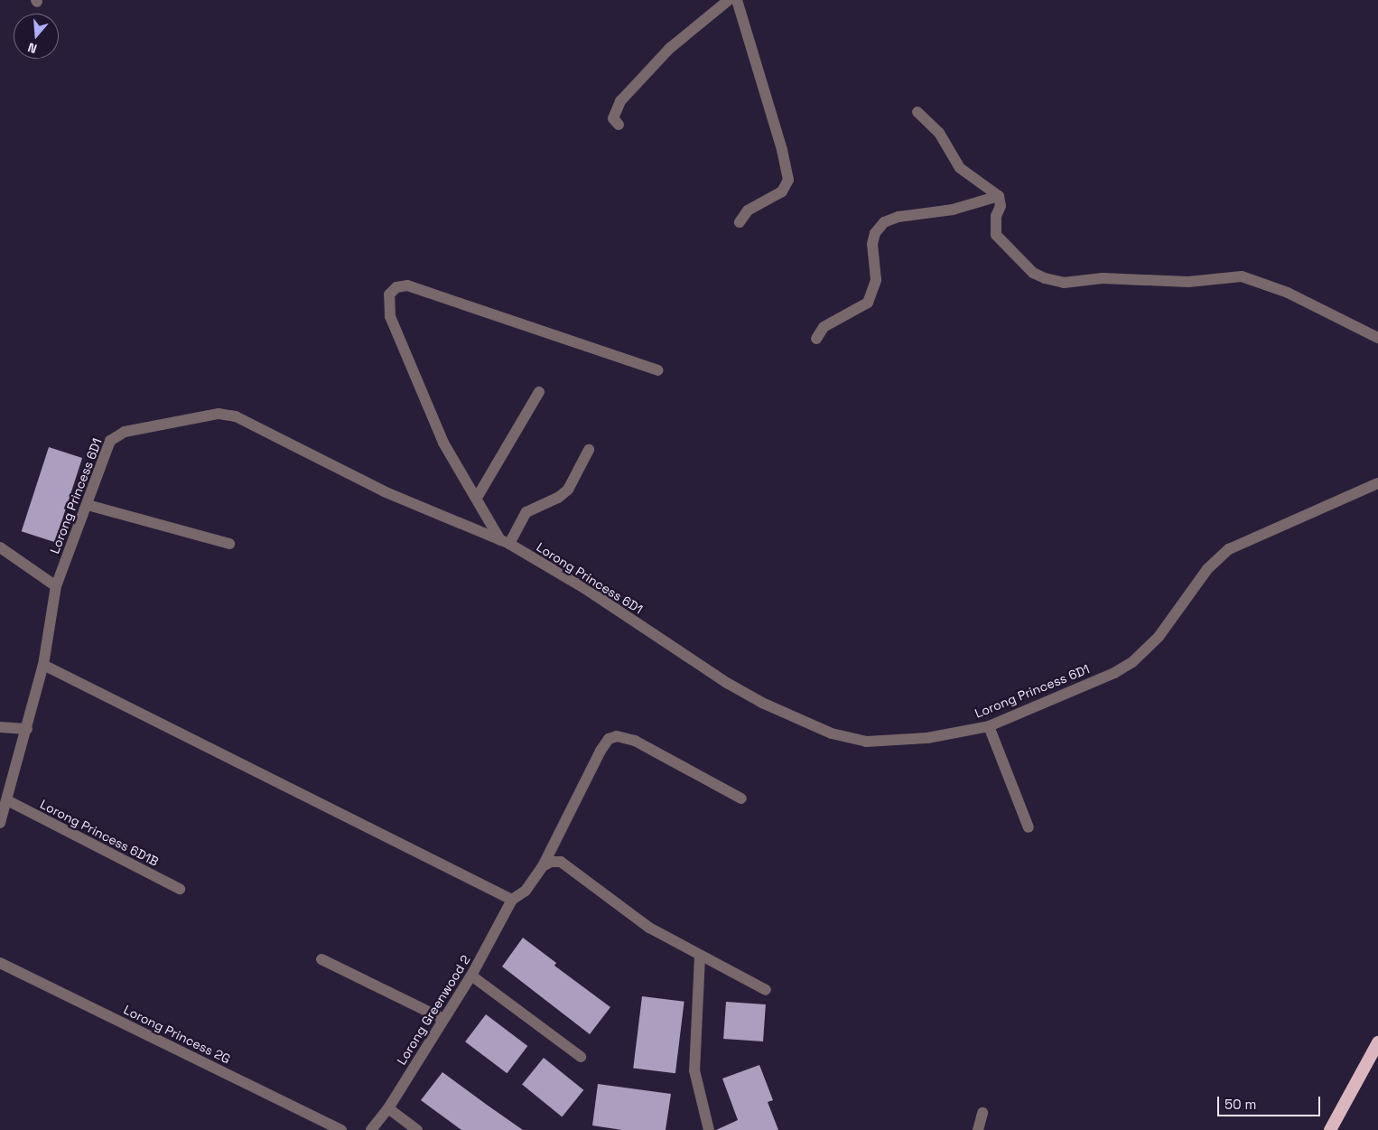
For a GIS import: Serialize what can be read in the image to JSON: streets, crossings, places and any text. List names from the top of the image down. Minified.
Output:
{"streets":{"street":["Lorong Princess 6D1","Lorong Princess 6D1B","Lorong Greenwood 2","Lorong Princess 2G"]},"crossings":[["Lorong Princess 6D1","Lorong Princess 6D1B"]],"scale_bar":"50 m","north":"bottom"}
